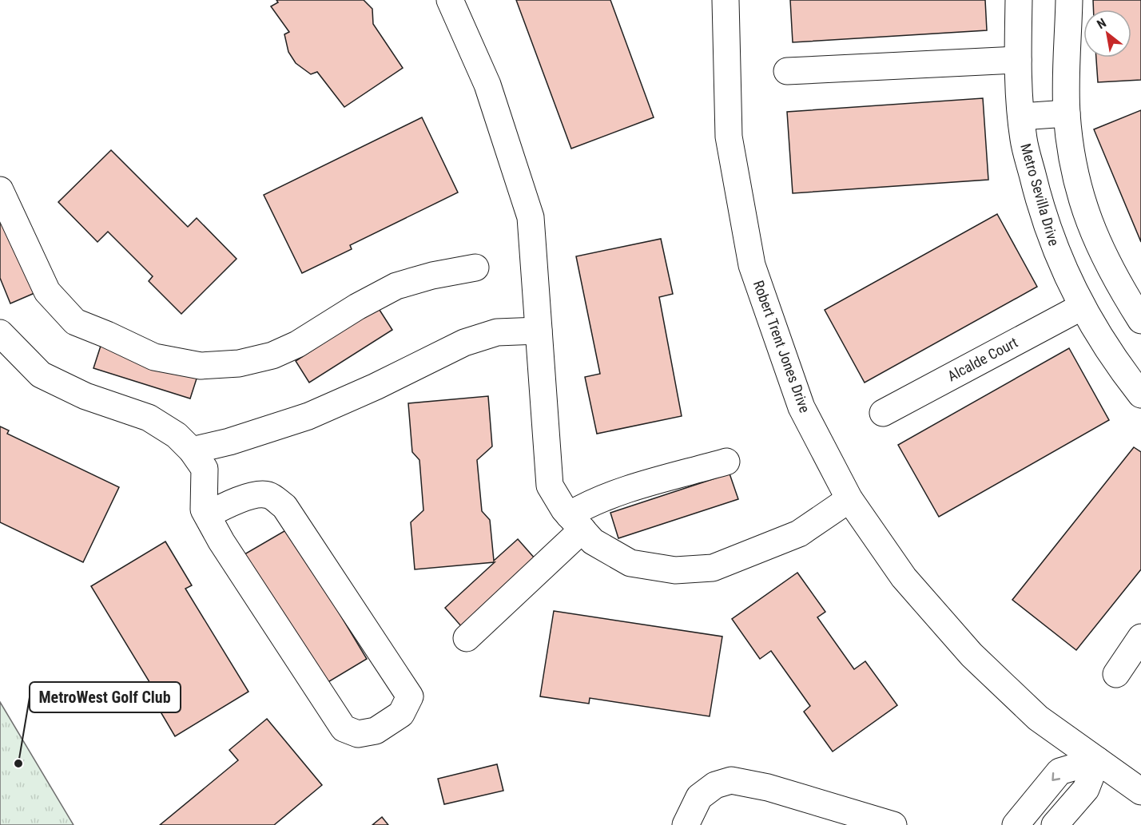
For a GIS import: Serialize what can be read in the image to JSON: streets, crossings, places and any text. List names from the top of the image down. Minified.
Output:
{"streets":{"street":["Metro Sevilla Drive","Robert Trent Jones Drive","Alcalde Court"]},"crossings":[["Metro Sevilla Drive","Alcalde Court"]],"places":["MetroWest Golf Club"],"north":"top left"}
